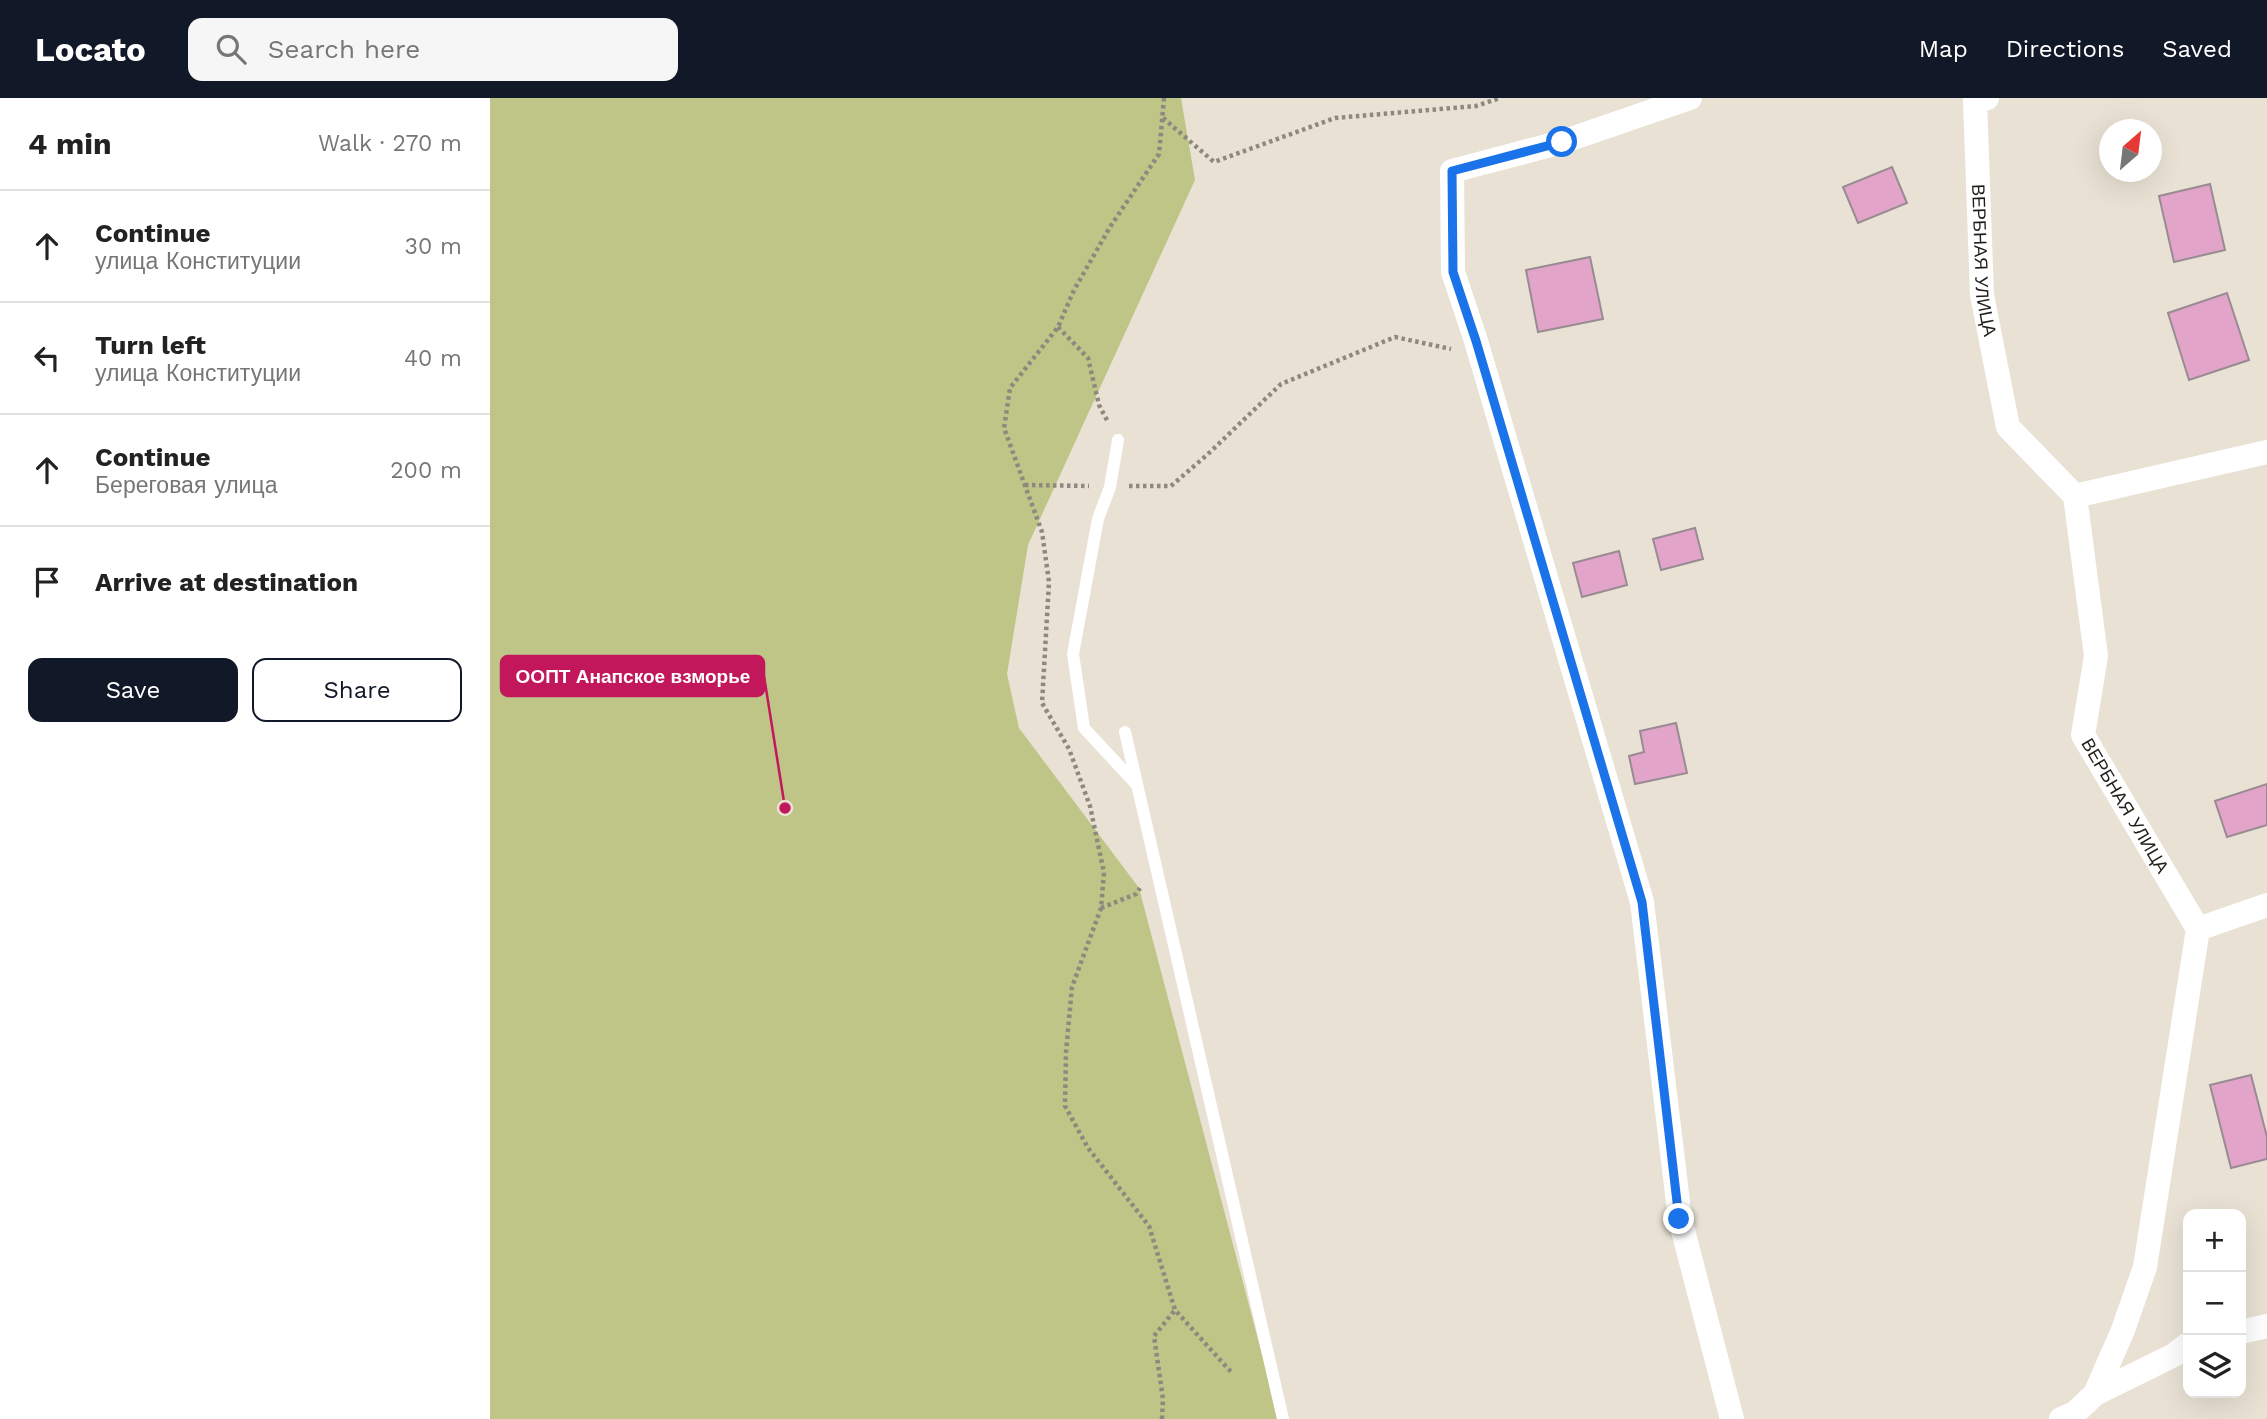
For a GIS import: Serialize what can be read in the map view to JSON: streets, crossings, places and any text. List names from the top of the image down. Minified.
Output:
{"streets":{"street":["ВЕРБНАЯ УЛИЦА"]},"places":["ООПТ Анапское взморье"],"north":"top right","page":{"header":"Locato","search":"Search here","nav":["Map","Directions","Saved"],"heading":["4 min","Walk · 270 m"],"list":[["Continue","улица Конституции","30 m"],["Turn left","улица Конституции","40 m"],["Continue","Береговая улица","200 m"],"Arrive at destination"],"buttons":["Save","Share"],"map_buttons":["+","−"]}}
